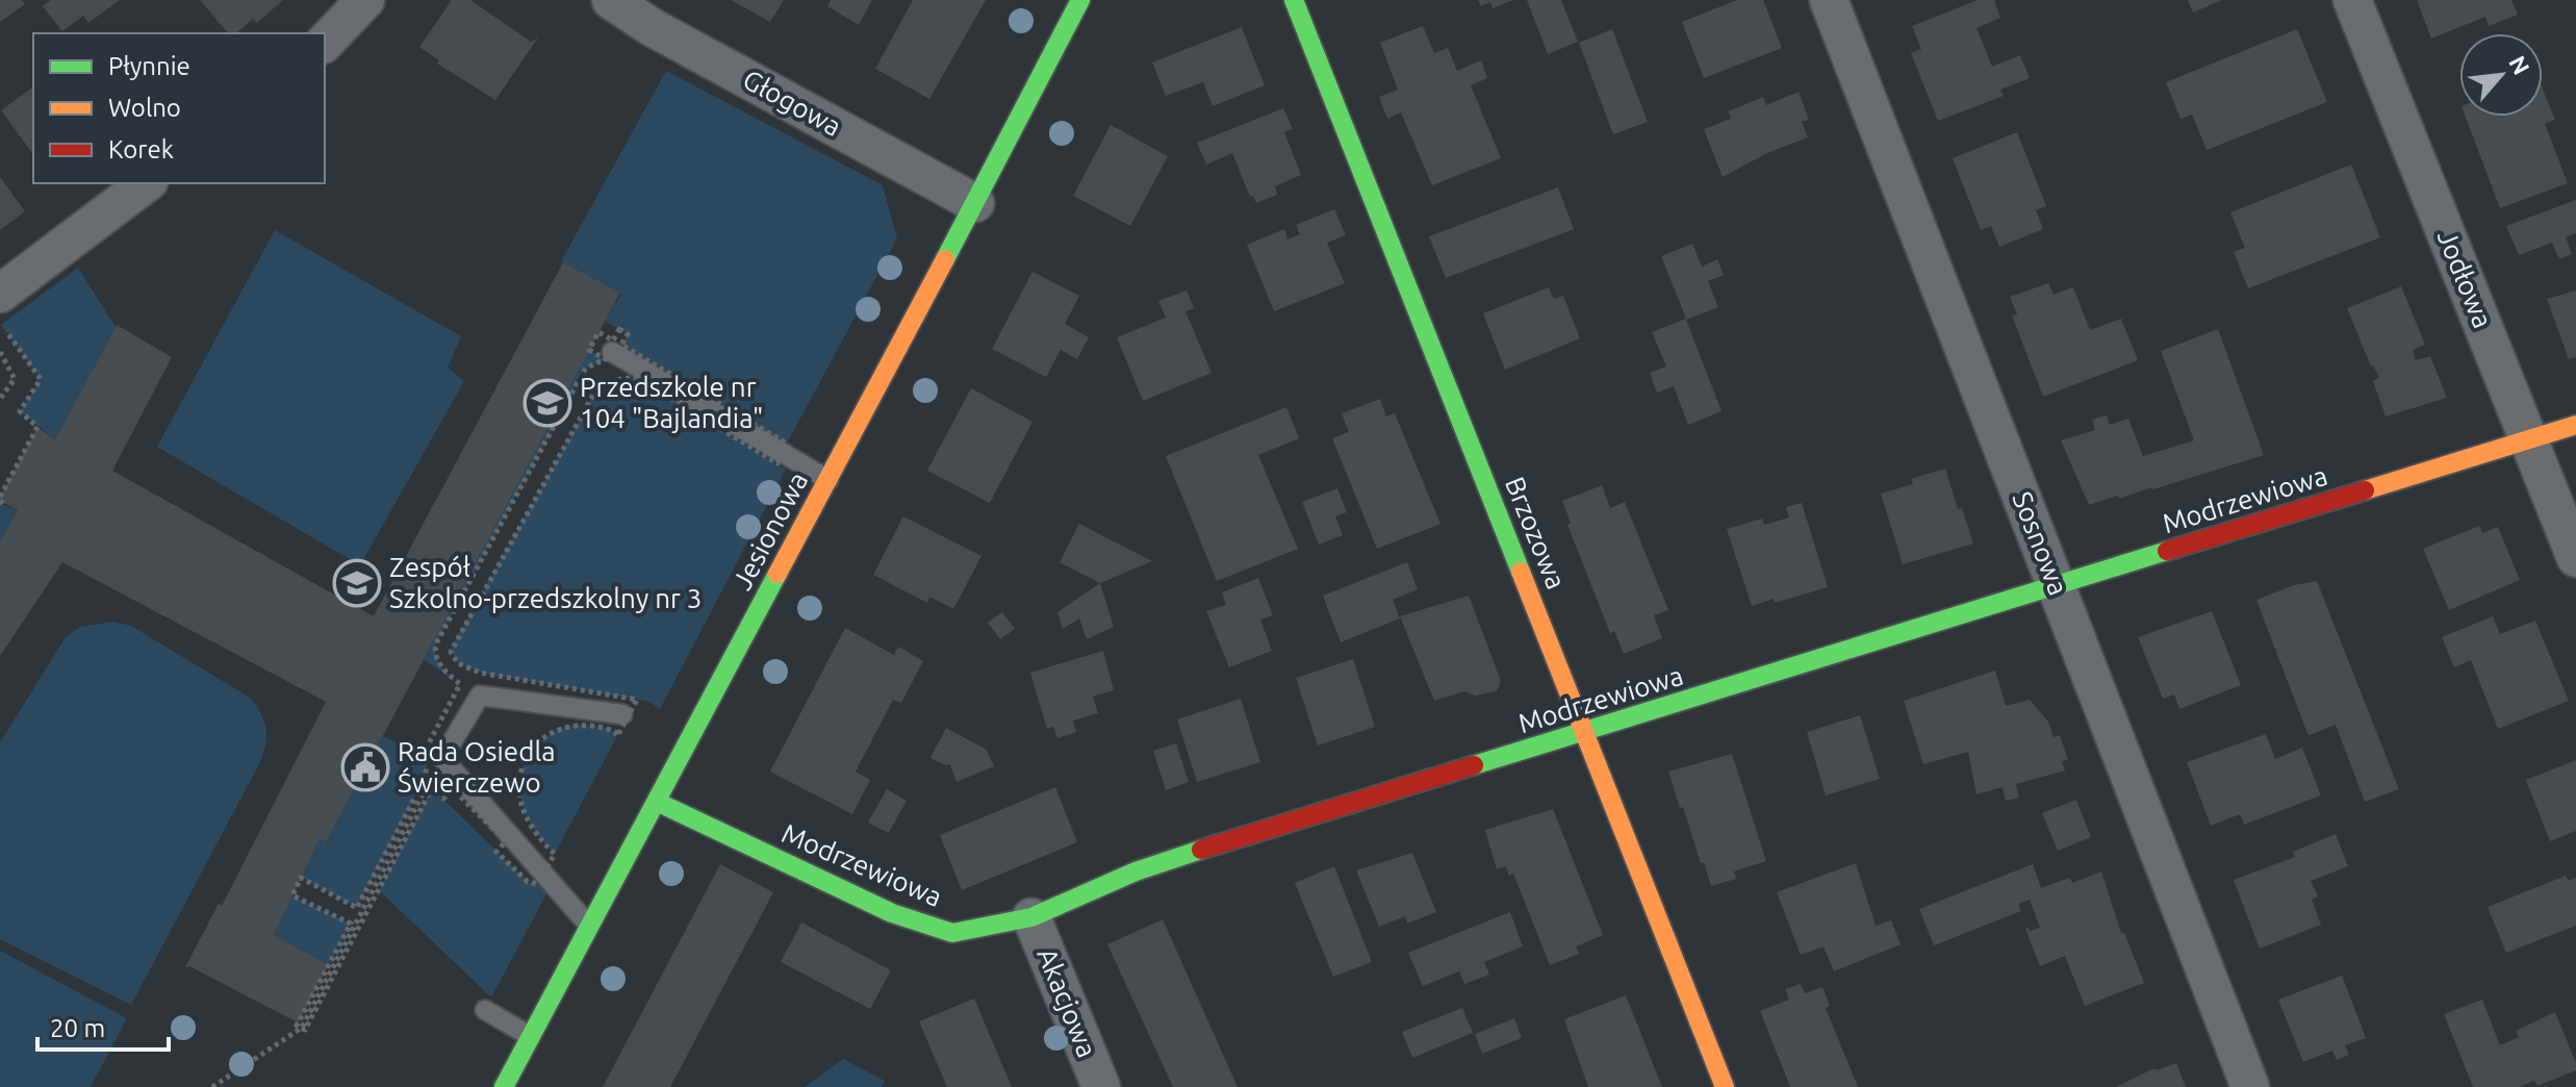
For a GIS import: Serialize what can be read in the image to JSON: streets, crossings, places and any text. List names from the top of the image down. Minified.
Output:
{"streets":{"street":["Głogowa","Jodłowa","Modrzewiowa","Jesionowa","Brzozowa","Sosnowa","Akacjowa"]},"crossings":[["Głogowa","Jesionowa"],["Jodłowa","Modrzewiowa"],["Modrzewiowa","Jesionowa"],["Modrzewiowa","Brzozowa"],["Modrzewiowa","Sosnowa"],["Modrzewiowa","Akacjowa"]],"places":{"school or university":["Przedszkole nr 104 \"Bajlandia\"","Zespół Szkolno-przedszkolny nr 3"],"public building":["Rada Osiedla Świerczewo"]},"legend":["Płynnie","Wolno","Korek"],"scale_bar":"20 m","north":"top right"}
